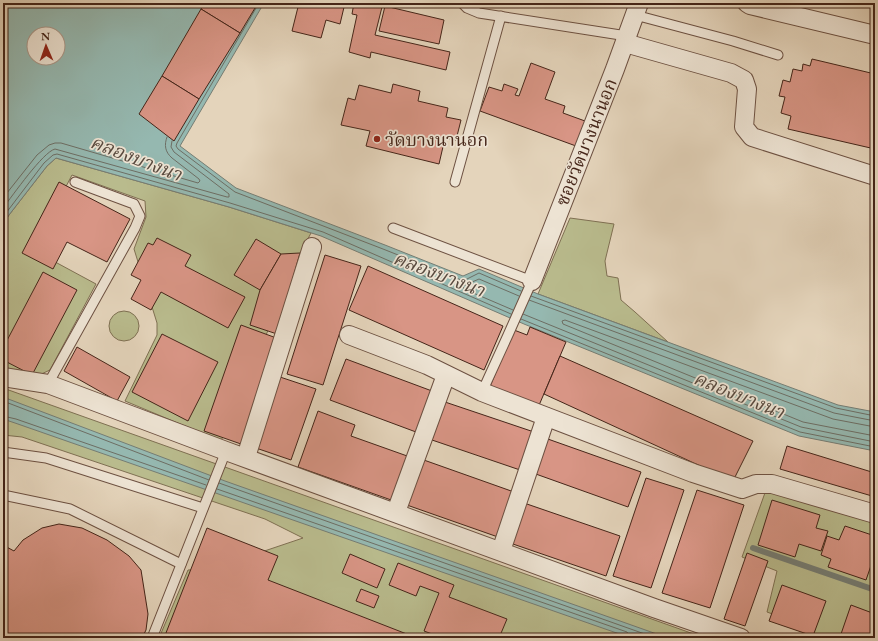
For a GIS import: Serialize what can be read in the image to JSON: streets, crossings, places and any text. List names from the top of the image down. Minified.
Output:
{"streets":{"street":["ซอยวัดบางนานอก"]},"water":["คลองบางนา"],"places":["วัดบางนานอก"],"north":"top"}
